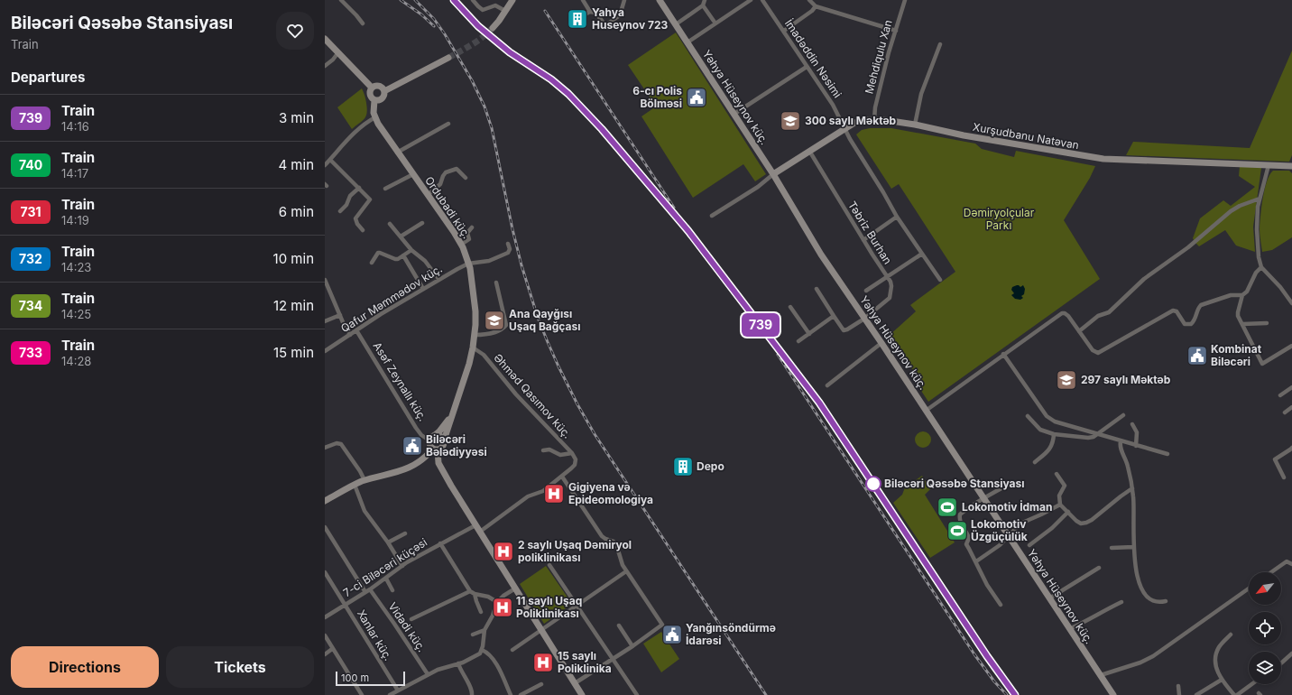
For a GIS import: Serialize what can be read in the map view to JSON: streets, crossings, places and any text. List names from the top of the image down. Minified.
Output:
{"streets":{"main road":["Yəhya Hüseynov küç.","Xurşudbanu Natəvan","Ordubadi küç."],"street":["Mehdiqulu Xan","İmadəddin Nəsimi","Təbriz Burhan","Qafur Məmmədov küç.","Asəf Zeynallı küç.","Əhməd Qasımov küç.","7-ci Biləcəri küçəsi","Vidadi küç.","Xanlar küç."]},"crossings":[["Mehdiqulu Xan","Xurşudbanu Natəvan"],["İmadəddin Nəsimi","Xurşudbanu Natəvan"],["Yəhya Hüseynov küç.","Xurşudbanu Natəvan"],["Yəhya Hüseynov küç.","Təbriz Burhan"],["Xurşudbanu Natəvan","Təbriz Burhan"],["Ordubadi küç.","Qafur Məmmədov küç."],["Ordubadi küç.","Əhməd Qasımov küç."],["Qafur Məmmədov küç.","Asəf Zeynallı küç."],["7-ci Biləcəri küçəsi","Vidadi küç."],["7-ci Biləcəri küçəsi","Xanlar küç."]],"parks":["Dəmiryolçular Parkı"],"places":{"building":["Yahya Huseynov 723","Depo"],"public building":["6-cı Polis Bölməsi","Kombinat Biləcəri","Biləcəri Bələdiyyəsi","Yanğınsöndürmə İdarəsi"],"school or university":["300 saylı Məktəb","Ana Qayğısı Uşaq Bağçası","297 saylı Məktəb"],"other":["Biləcəri Qəsəbə Stansiyası"],"hospital":["Gigiyena və Epideomologiya","2 saylı Uşaq Dəmiryol poliklinikası","11 saylı Uşaq Poliklinikası","15 saylı Poliklinika"],"sports":["Lokomotiv İdman","Lokomotiv Üzgüçülük"]},"scale_bar":"100 m","north":"bottom left","page":{"heading":[["Biləcəri Qəsəbə Stansiyası","Train"],"Departures"],"on_map":"739","list":[{"mark":"739","name":"Train","note":"14:16","value":"3 min"},{"mark":"740","name":"Train","note":"14:17","value":"4 min"},{"mark":"731","name":"Train","note":"14:19","value":"6 min"},{"mark":"732","name":"Train","note":"14:23","value":"10 min"},{"mark":"734","name":"Train","note":"14:25","value":"12 min"},{"mark":"733","name":"Train","note":"14:28","value":"15 min"}],"buttons":["Directions","Tickets"],"scale":"100 m"}}
